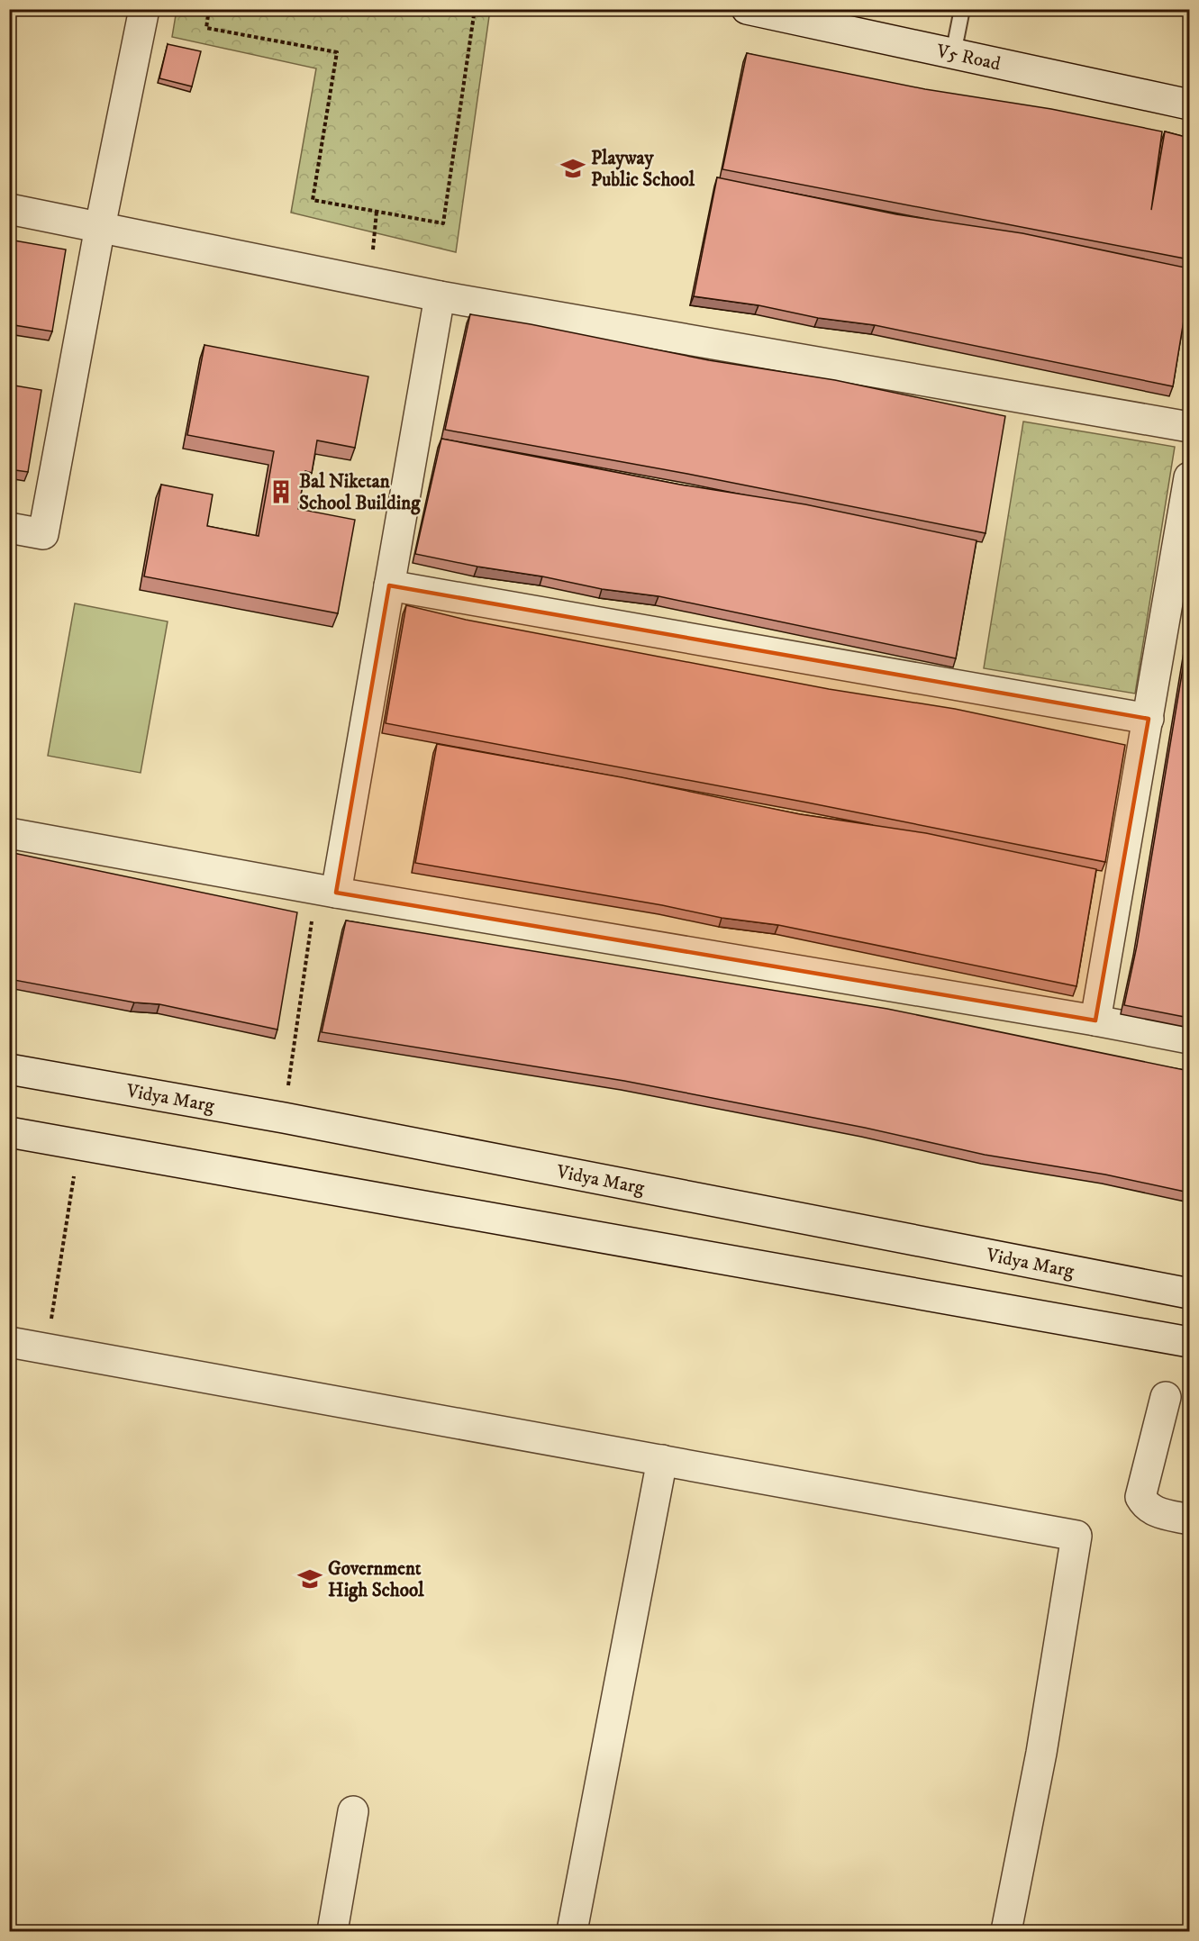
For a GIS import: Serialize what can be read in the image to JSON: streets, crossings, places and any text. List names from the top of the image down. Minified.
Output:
{"streets":{"street":["V5 Road","Vidya Marg"]},"places":{"school or university":["Playway Public School","Government High School"],"building":["Bal Niketan School Building"]}}
